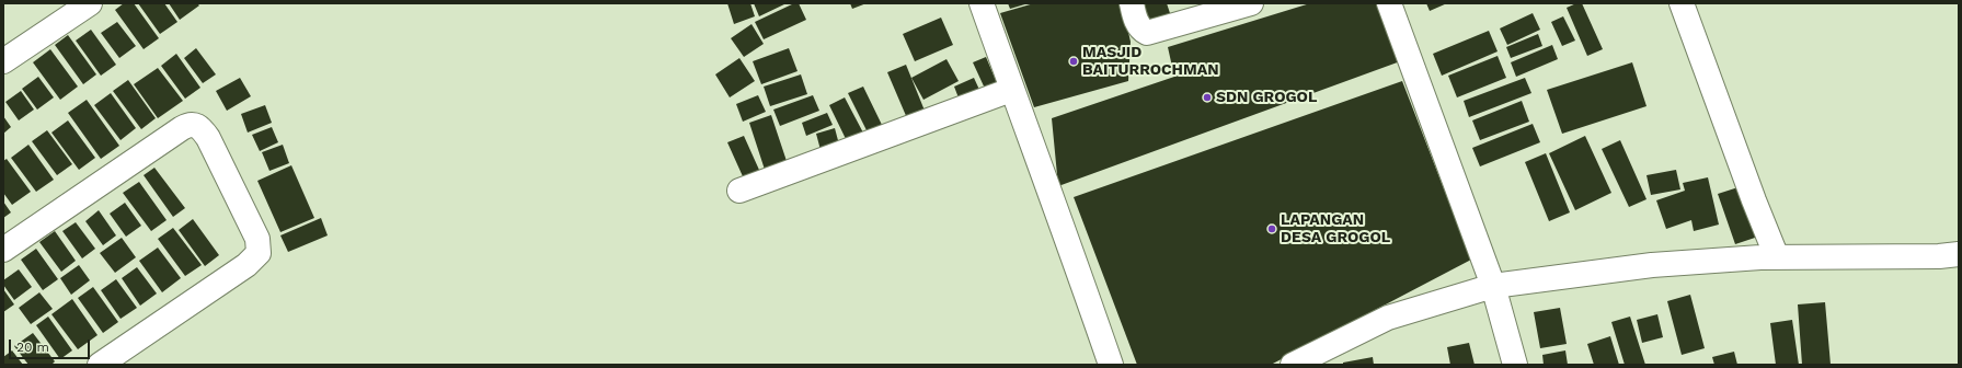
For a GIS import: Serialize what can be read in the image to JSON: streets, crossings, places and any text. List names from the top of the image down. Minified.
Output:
{"places":["MASJID BAITURROCHMAN","SDN GROGOL","LAPANGAN DESA GROGOL"],"scale_bar":"20 m"}
